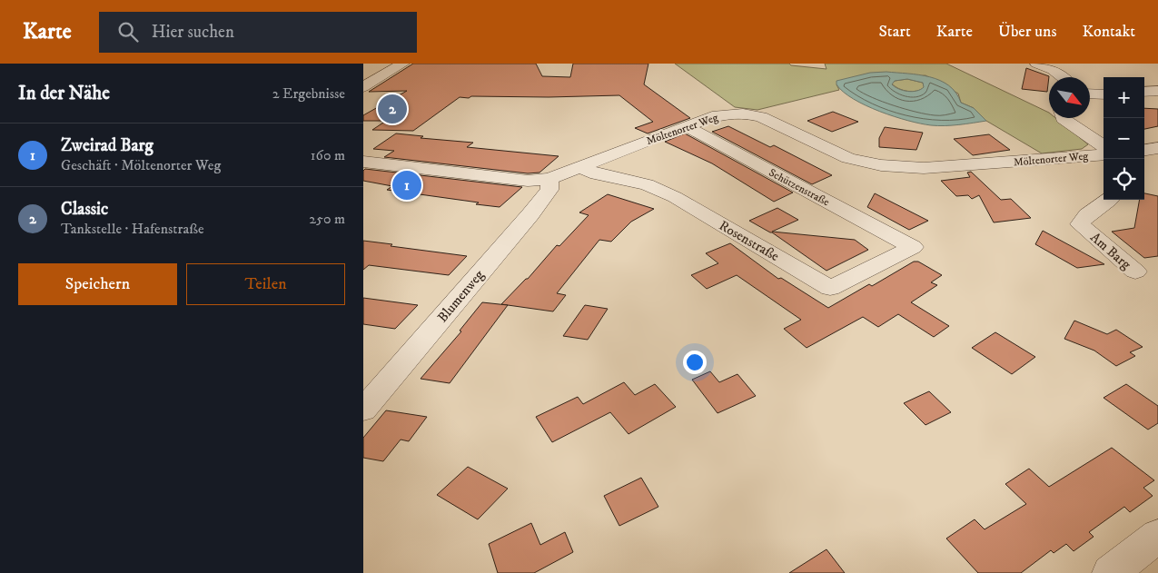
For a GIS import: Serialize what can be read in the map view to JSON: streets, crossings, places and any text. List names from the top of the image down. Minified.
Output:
{"streets":{"street":["Möltenorter Weg","Schützenstraße","Rosenstraße","Am Barg","Blumenweg"]},"crossings":[["Möltenorter Weg","Schützenstraße"],["Möltenorter Weg","Rosenstraße"],["Möltenorter Weg","Blumenweg"],["Schützenstraße","Rosenstraße"]],"north":"bottom right","page":{"header":"Karte","search":"Hier suchen","nav":["Start","Karte","Über uns","Kontakt"],"heading":["In der Nähe","2 Ergebnisse"],"map_buttons":["+","−"],"pins":["2","1"],"list":[{"mark":"1","name":"Zweirad Barg","note":"Geschäft · Möltenorter Weg","value":"160 m"},{"mark":"2","name":"Classic","note":"Tankstelle · Hafenstraße","value":"250 m"}],"buttons":["Speichern","Teilen"]}}
